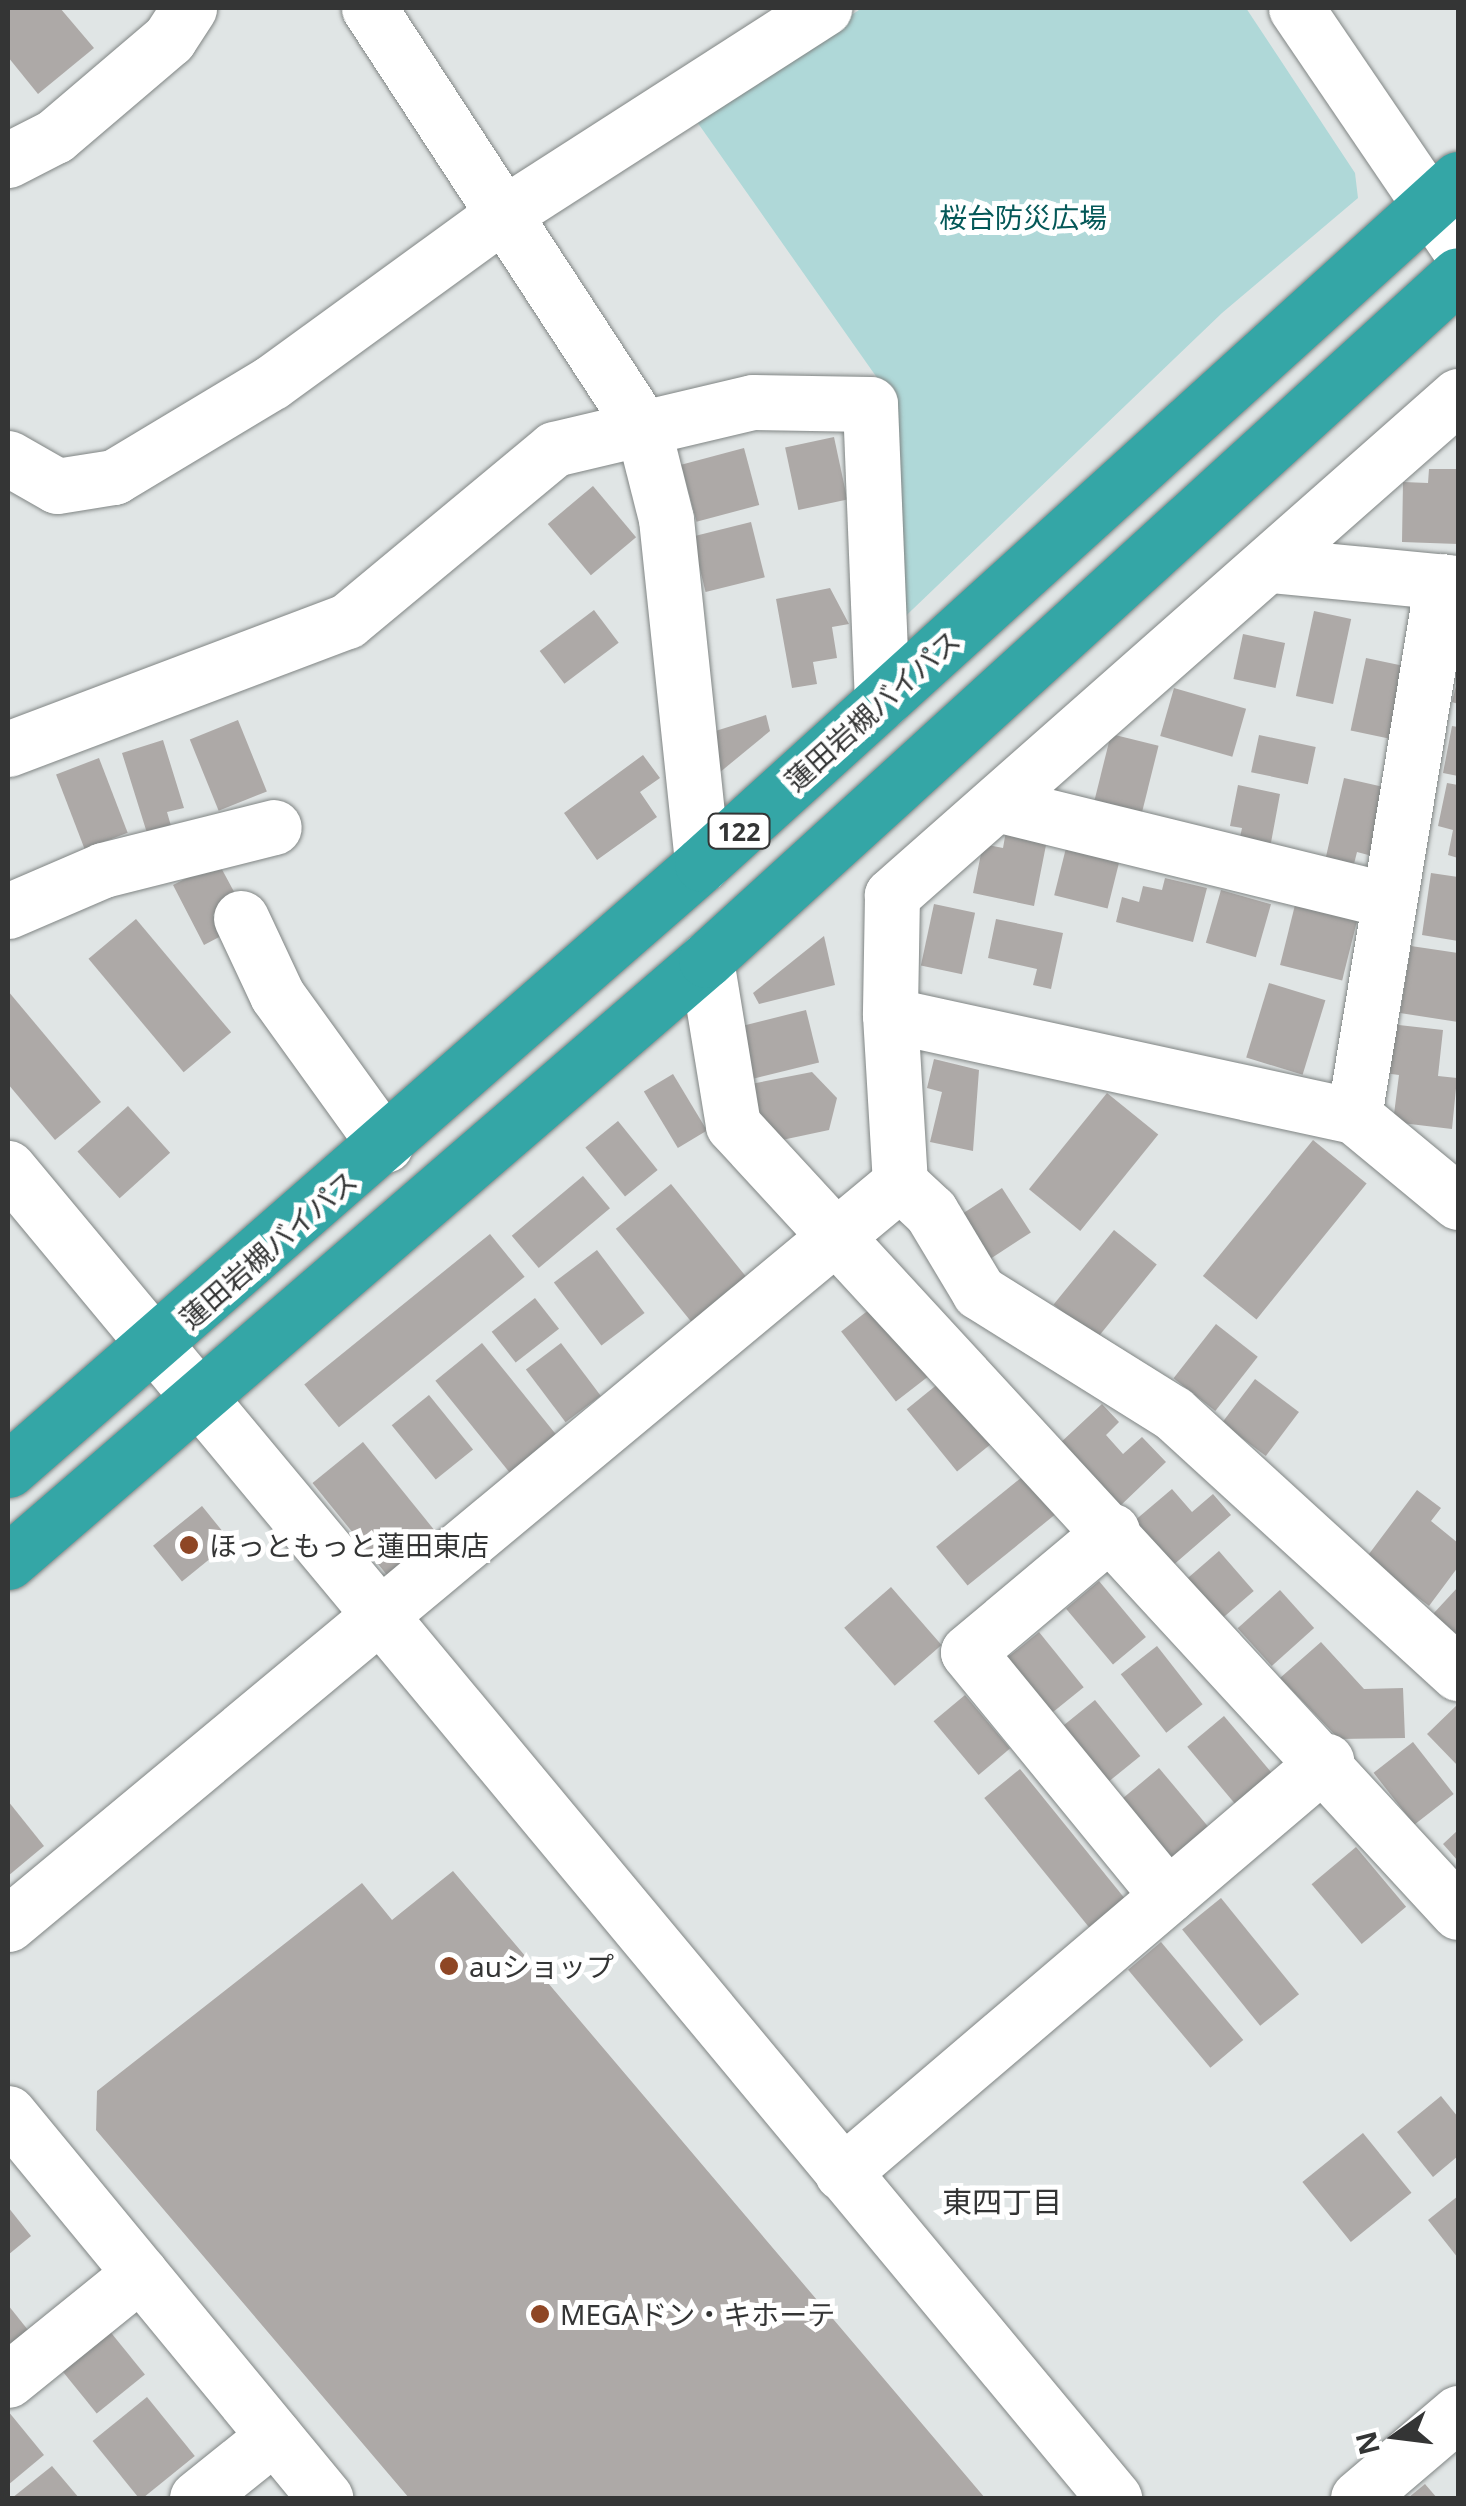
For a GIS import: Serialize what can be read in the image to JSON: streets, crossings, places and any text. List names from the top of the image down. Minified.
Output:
{"streets":{"highway":["蓮田岩槻バイパス","122"]},"districts":["東四丁目"],"parks":["桜台防災広場"],"places":["ほっともっと蓮田東店","auショップ","MEGAドン・キホーテ"],"north":"left"}
